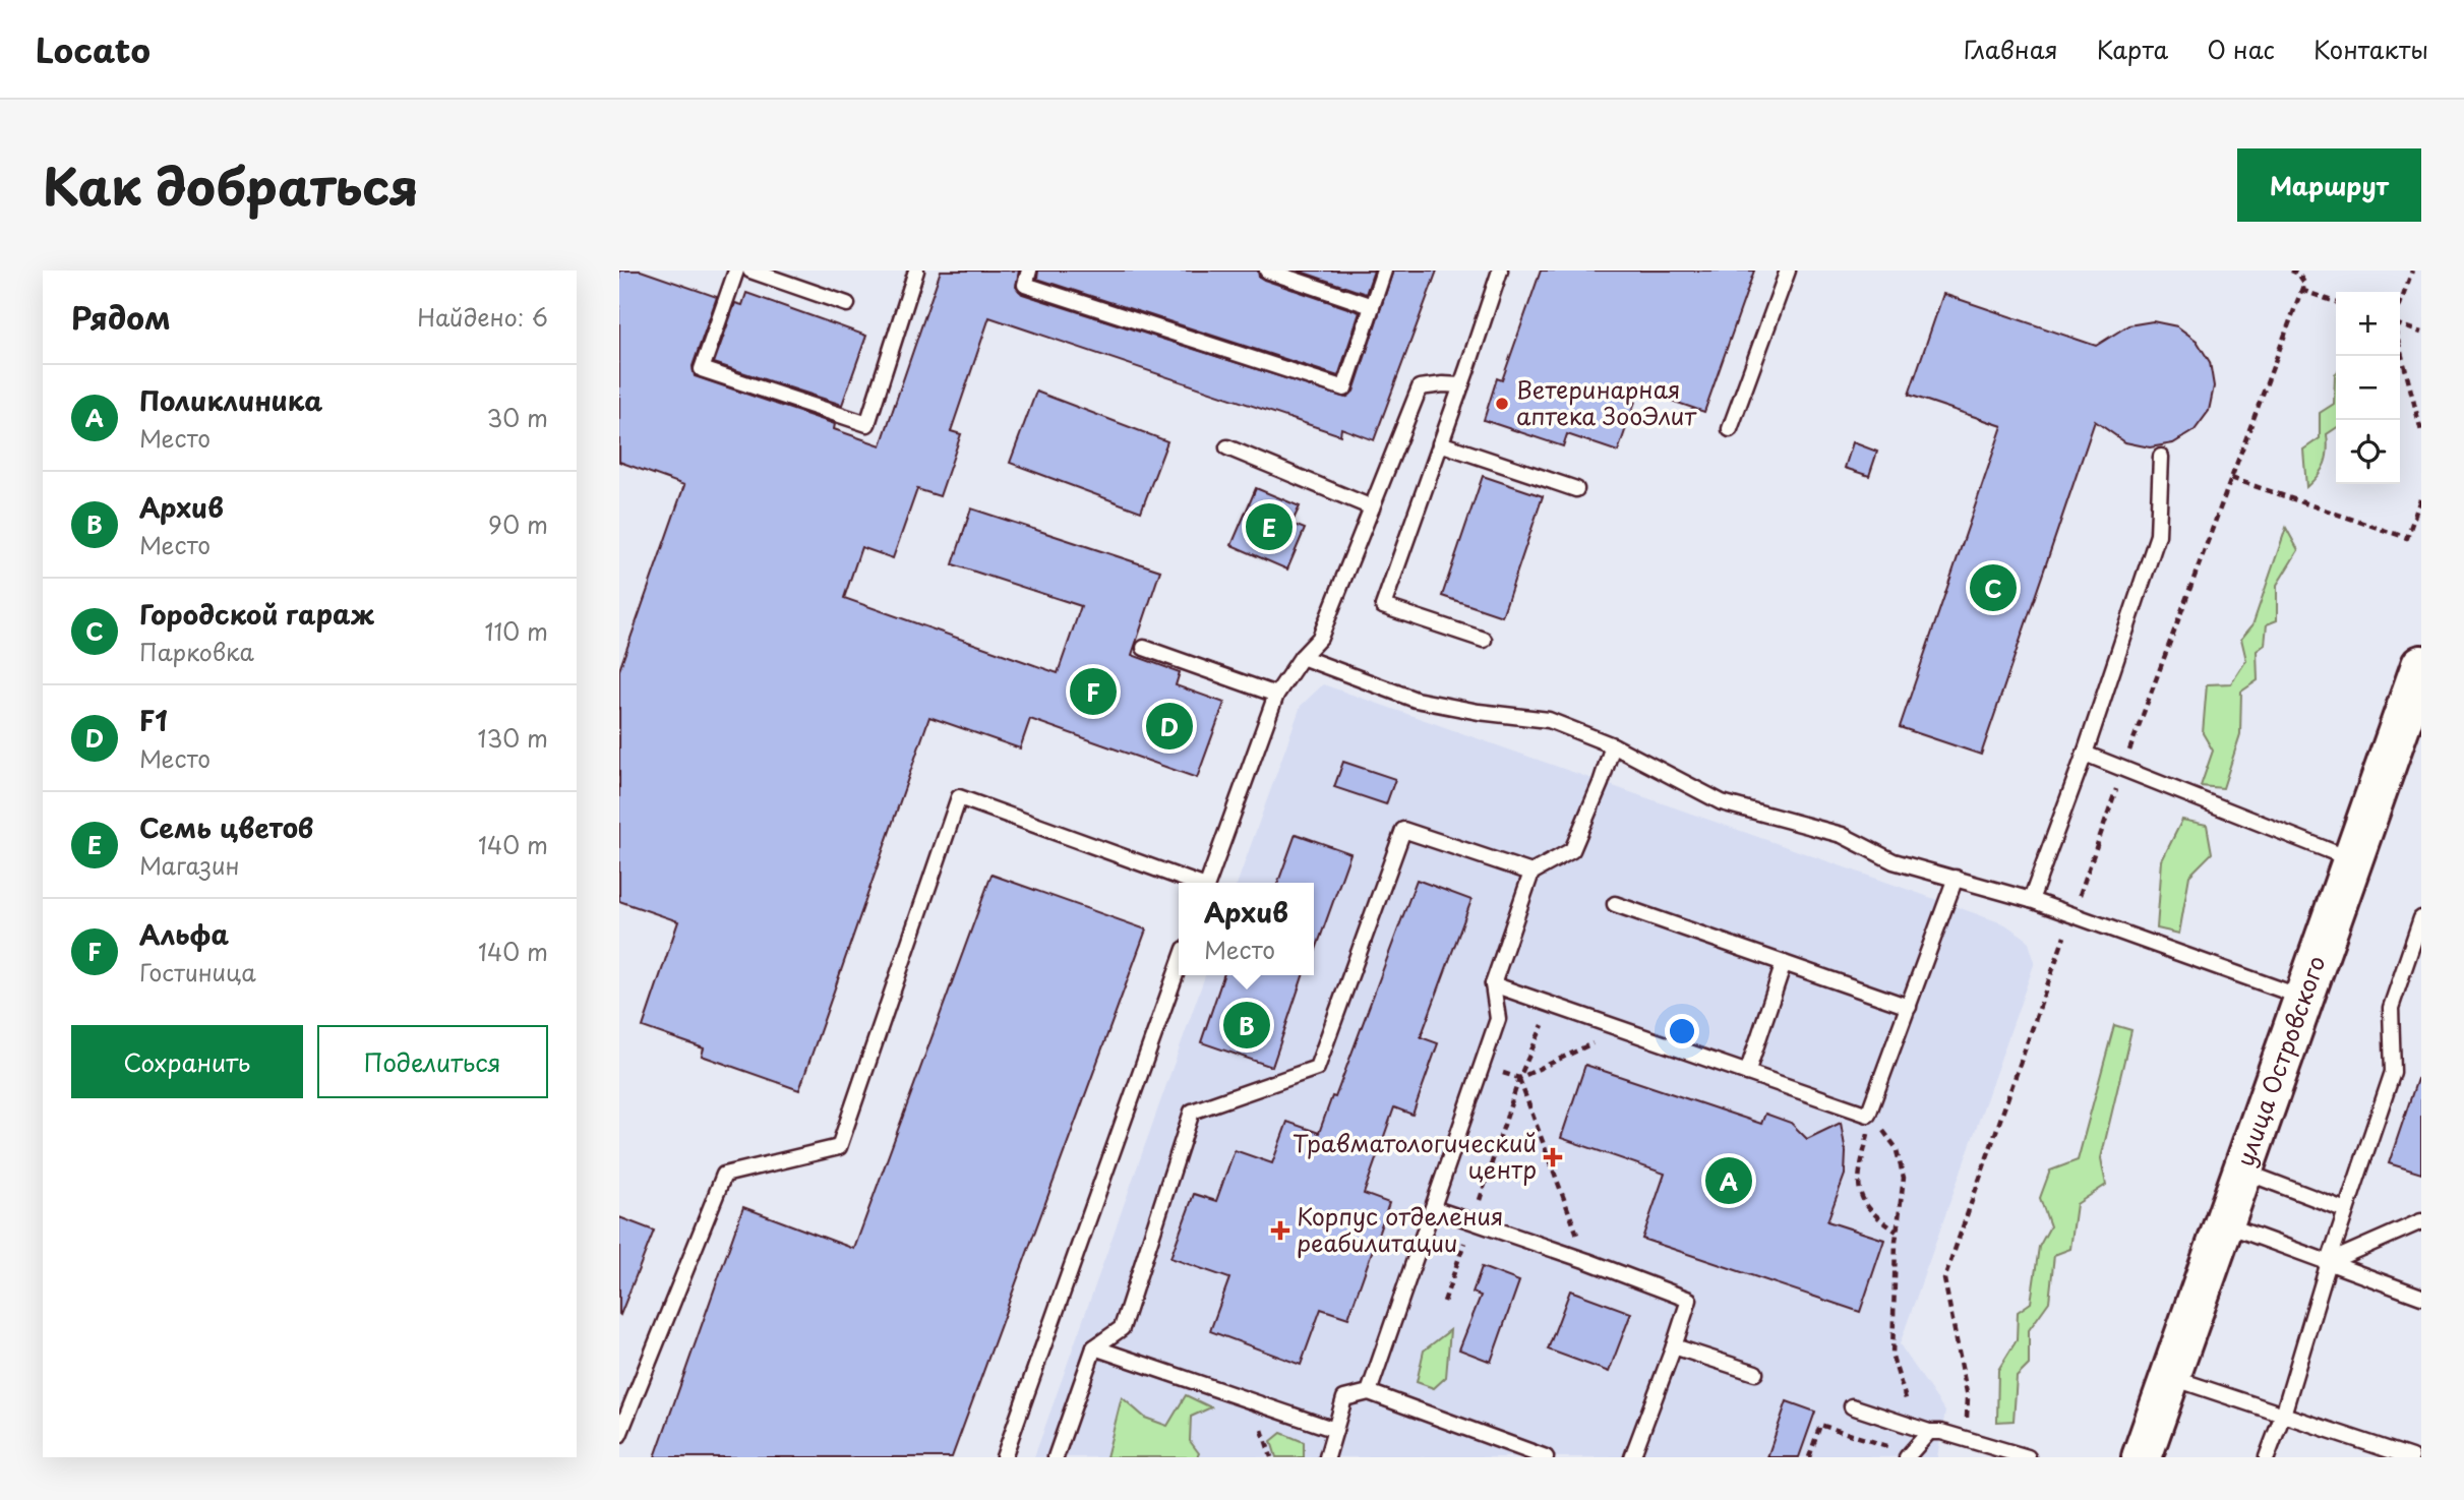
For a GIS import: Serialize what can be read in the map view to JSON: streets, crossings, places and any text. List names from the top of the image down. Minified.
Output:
{"streets":{"main road":["улица Островского"]},"places":{"other":["Ветеринарная аптека ЗооЭлит"],"health":["Травматологический центр","Корпус отделения реабилитации"]},"page":{"header":"Locato","nav":["Главная","Карта","О нас","Контакты"],"title":"Как добраться","buttons":["Маршрут",["Сохранить","Поделиться"]],"heading":["Рядом","Найдено: 6"],"map_buttons":["+","−"],"list":[{"mark":"A","name":"Поликлиника","note":"Место","value":"30 m"},{"mark":"B","name":"Архив","note":"Место","value":"90 m"},{"mark":"C","name":"Городской гараж","note":"Парковка","value":"110 m"},{"mark":"D","name":"F1","note":"Место","value":"130 m"},{"mark":"E","name":"Семь цветов","note":"Магазин","value":"140 m"},{"mark":"F","name":"Альфа","note":"Гостиница","value":"140 m"}],"pins":["E","C","F","D","B","A"],"popup":["Архив","Место"]}}
